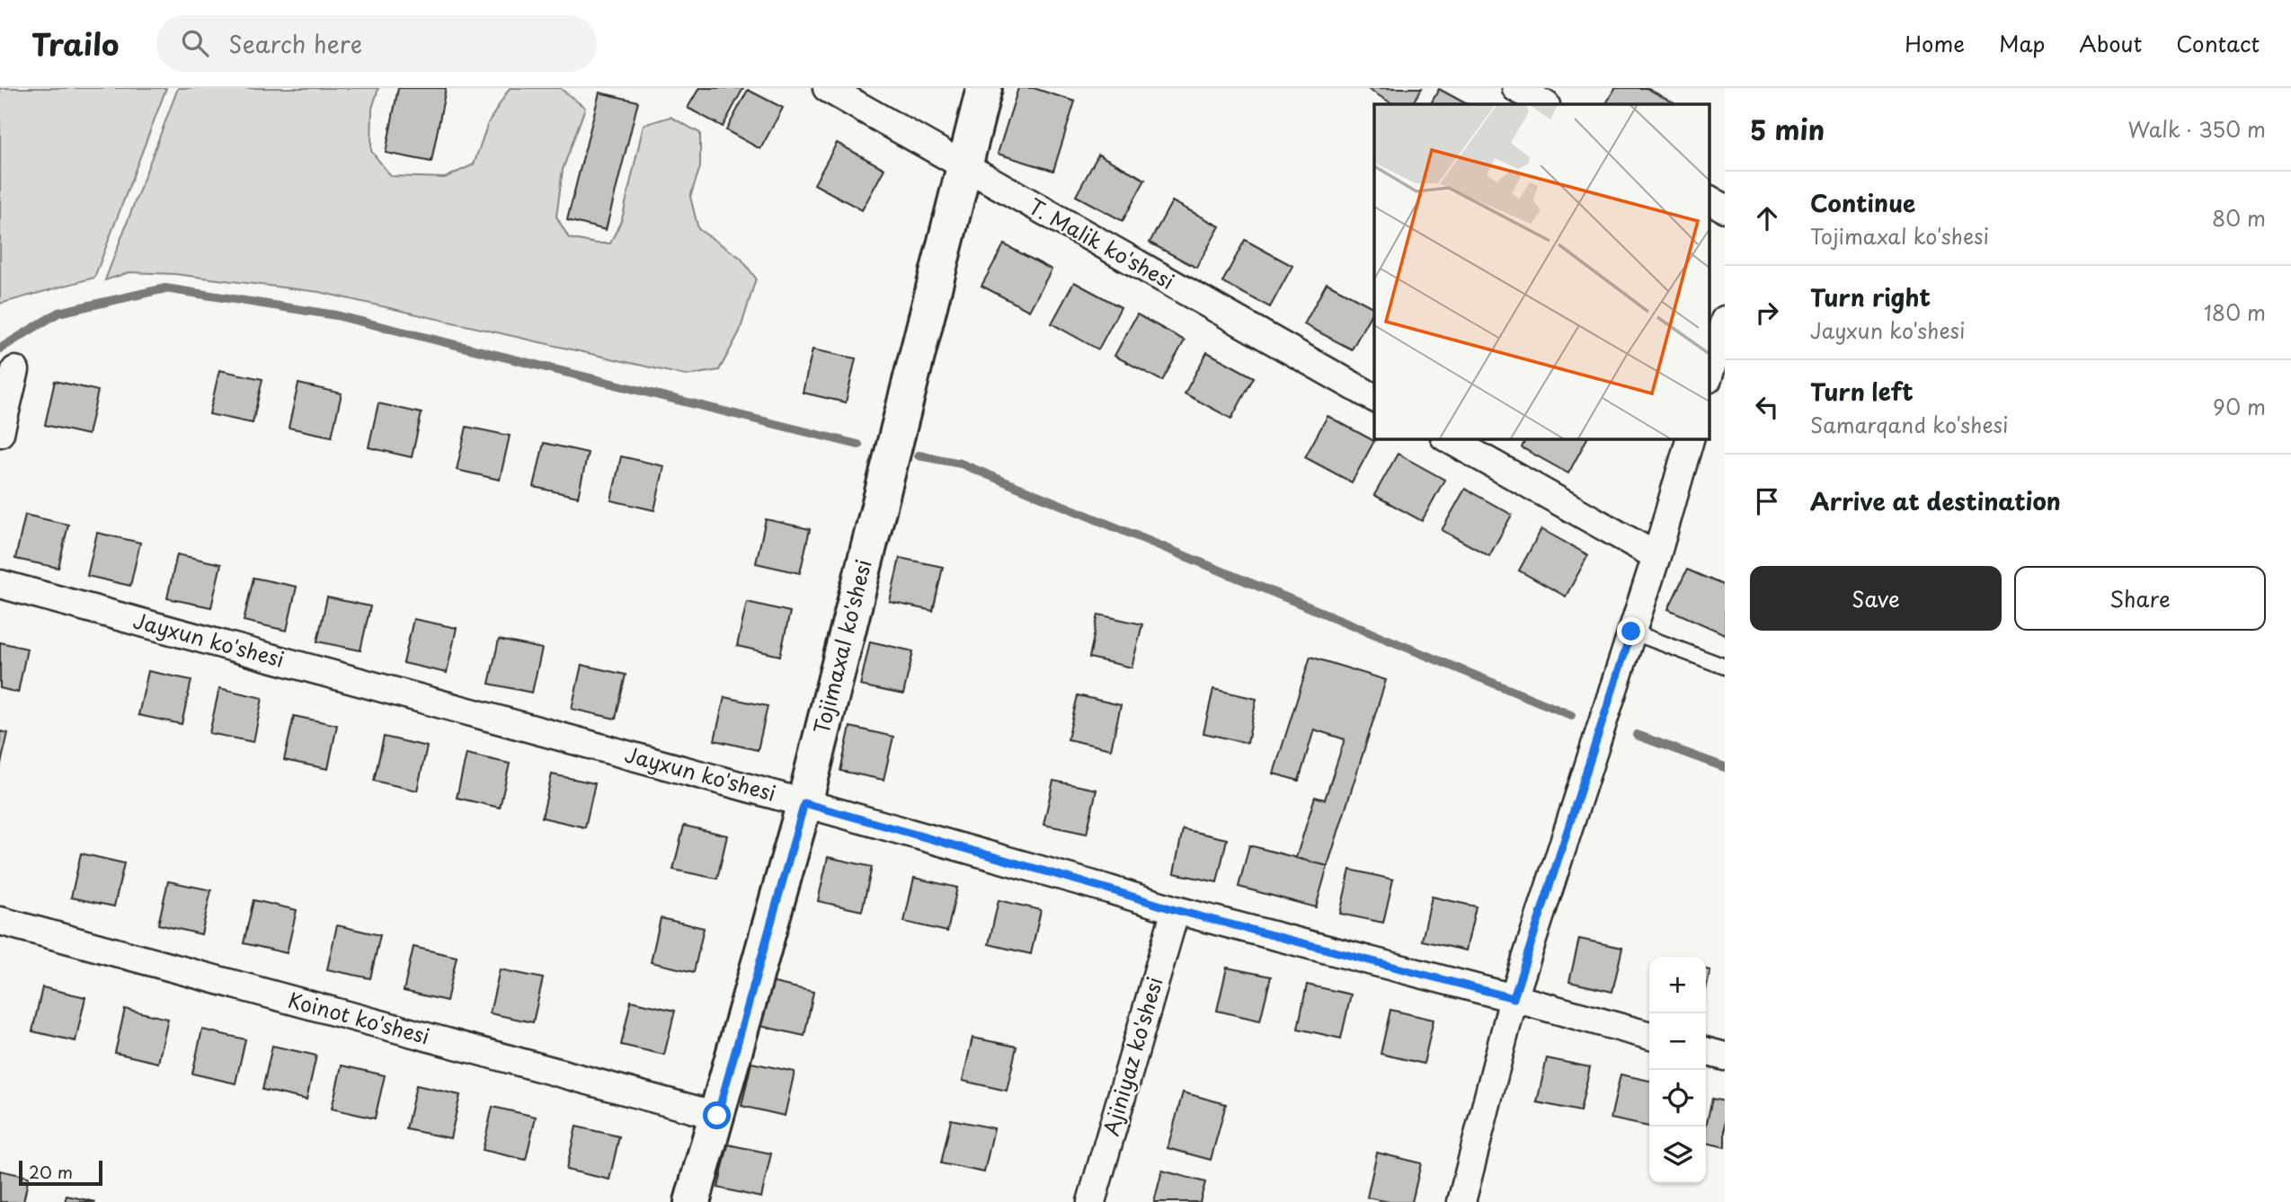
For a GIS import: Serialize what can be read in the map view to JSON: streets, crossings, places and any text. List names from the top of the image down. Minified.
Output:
{"streets":{"street":["T. Malik ko'shesi","Jayxun ko'shesi","Tojimaxal ko'shesi","Koinot ko'shesi","Ajiniyaz ko'shesi"]},"crossings":[["T. Malik ko'shesi","Tojimaxal ko'shesi"],["Jayxun ko'shesi","Tojimaxal ko'shesi"],["Jayxun ko'shesi","Ajiniyaz ko'shesi"],["Tojimaxal ko'shesi","Koinot ko'shesi"]],"scale_bar":"20 m","page":{"header":"Trailo","search":"Search here","nav":["Home","Map","About","Contact"],"heading":["5 min","Walk · 350 m"],"list":[["Continue","Tojimaxal ko'shesi","80 m"],["Turn right","Jayxun ko'shesi","180 m"],["Turn left","Samarqand ko'shesi","90 m"],"Arrive at destination"],"buttons":["Save","Share"],"map_buttons":["+","−"],"scale":"20 m"}}
